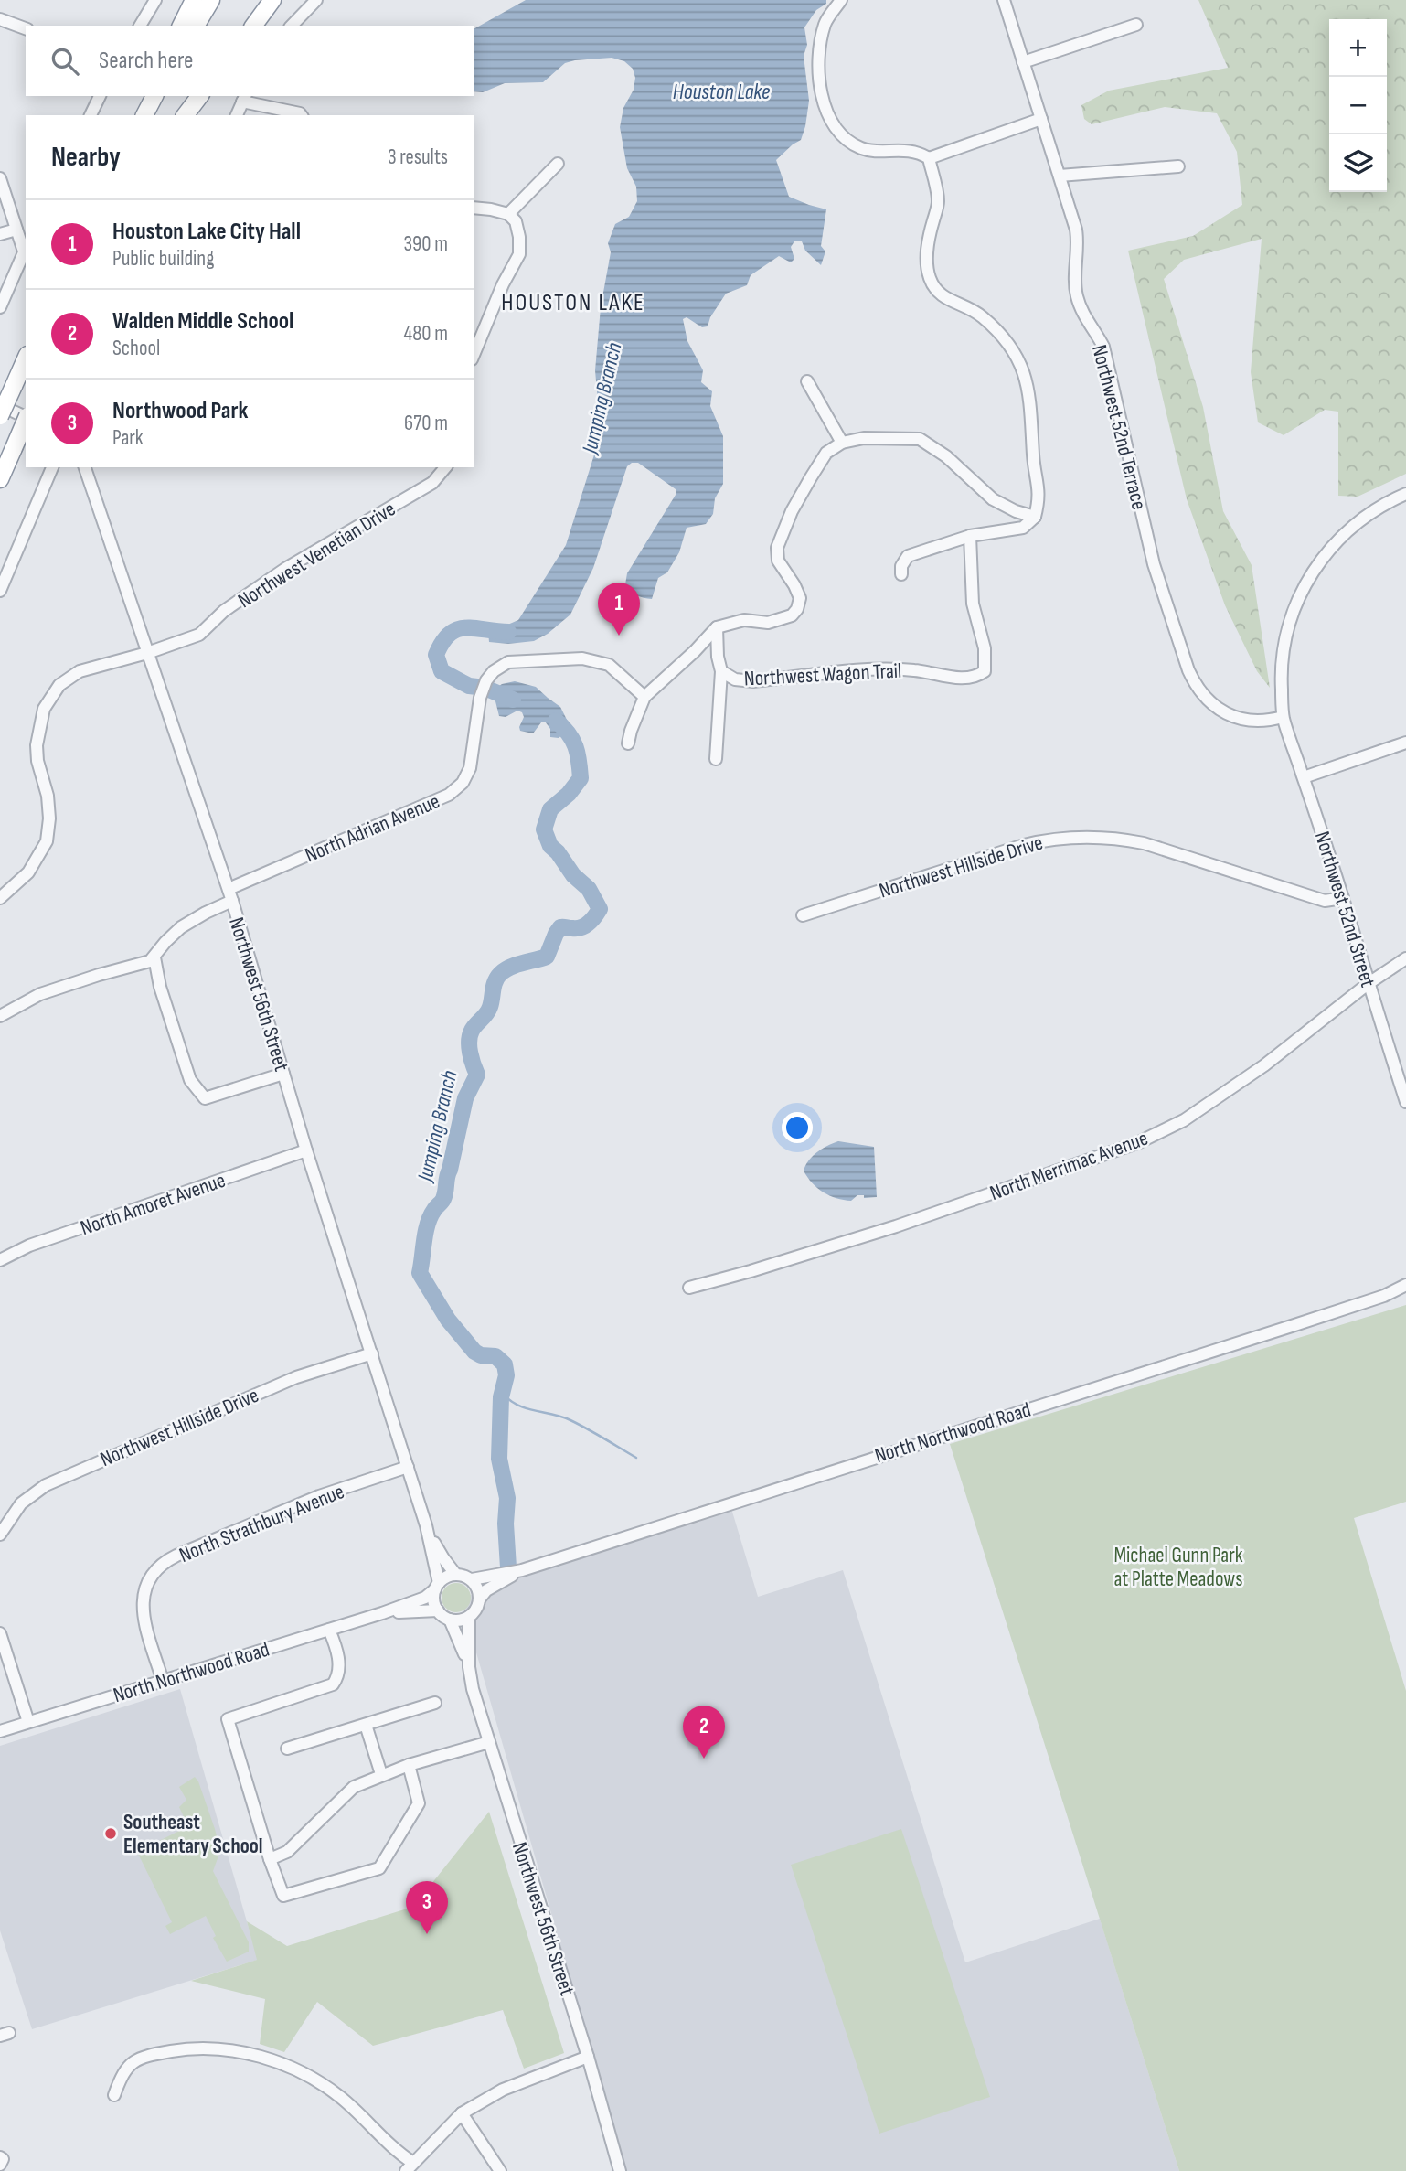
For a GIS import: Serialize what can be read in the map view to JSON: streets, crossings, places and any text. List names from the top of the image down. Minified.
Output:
{"streets":{"street":["Northwest 52nd Terrace","Northwest Venetian Drive","Northwest Wagon Trail","North Adrian Avenue","Northwest Hillside Drive","Northwest 52nd Street","Northwest 56th Street","North Merrimac Avenue","North Amoret Avenue","North Northwood Road","North Strathbury Avenue"]},"crossings":[["Northwest 52nd Terrace","Northwest 52nd Street"],["Northwest Venetian Drive","Northwest 56th Street"],["North Adrian Avenue","Northwest 56th Street"],["Northwest Hillside Drive","Northwest 52nd Street"],["Northwest Hillside Drive","Northwest 56th Street"],["Northwest 52nd Street","North Merrimac Avenue"],["Northwest 56th Street","North Amoret Avenue"],["Northwest 56th Street","North Northwood Road"],["Northwest 56th Street","North Strathbury Avenue"],["North Northwood Road","North Strathbury Avenue"]],"districts":["HOUSTON LAKE"],"water":["Houston Lake","Jumping Branch"],"parks":["Michael Gunn Park at Platte Meadows"],"places":["Southeast Elementary School"],"page":{"map_buttons":["+","−"],"search":"Search here","heading":["Nearby","3 results"],"list":[{"mark":"1","name":"Houston Lake City Hall","note":"Public building","value":"390 m"},{"mark":"2","name":"Walden Middle School","note":"School","value":"480 m"},{"mark":"3","name":"Northwood Park","note":"Park","value":"670 m"}],"pins":["1","2","3"]}}
